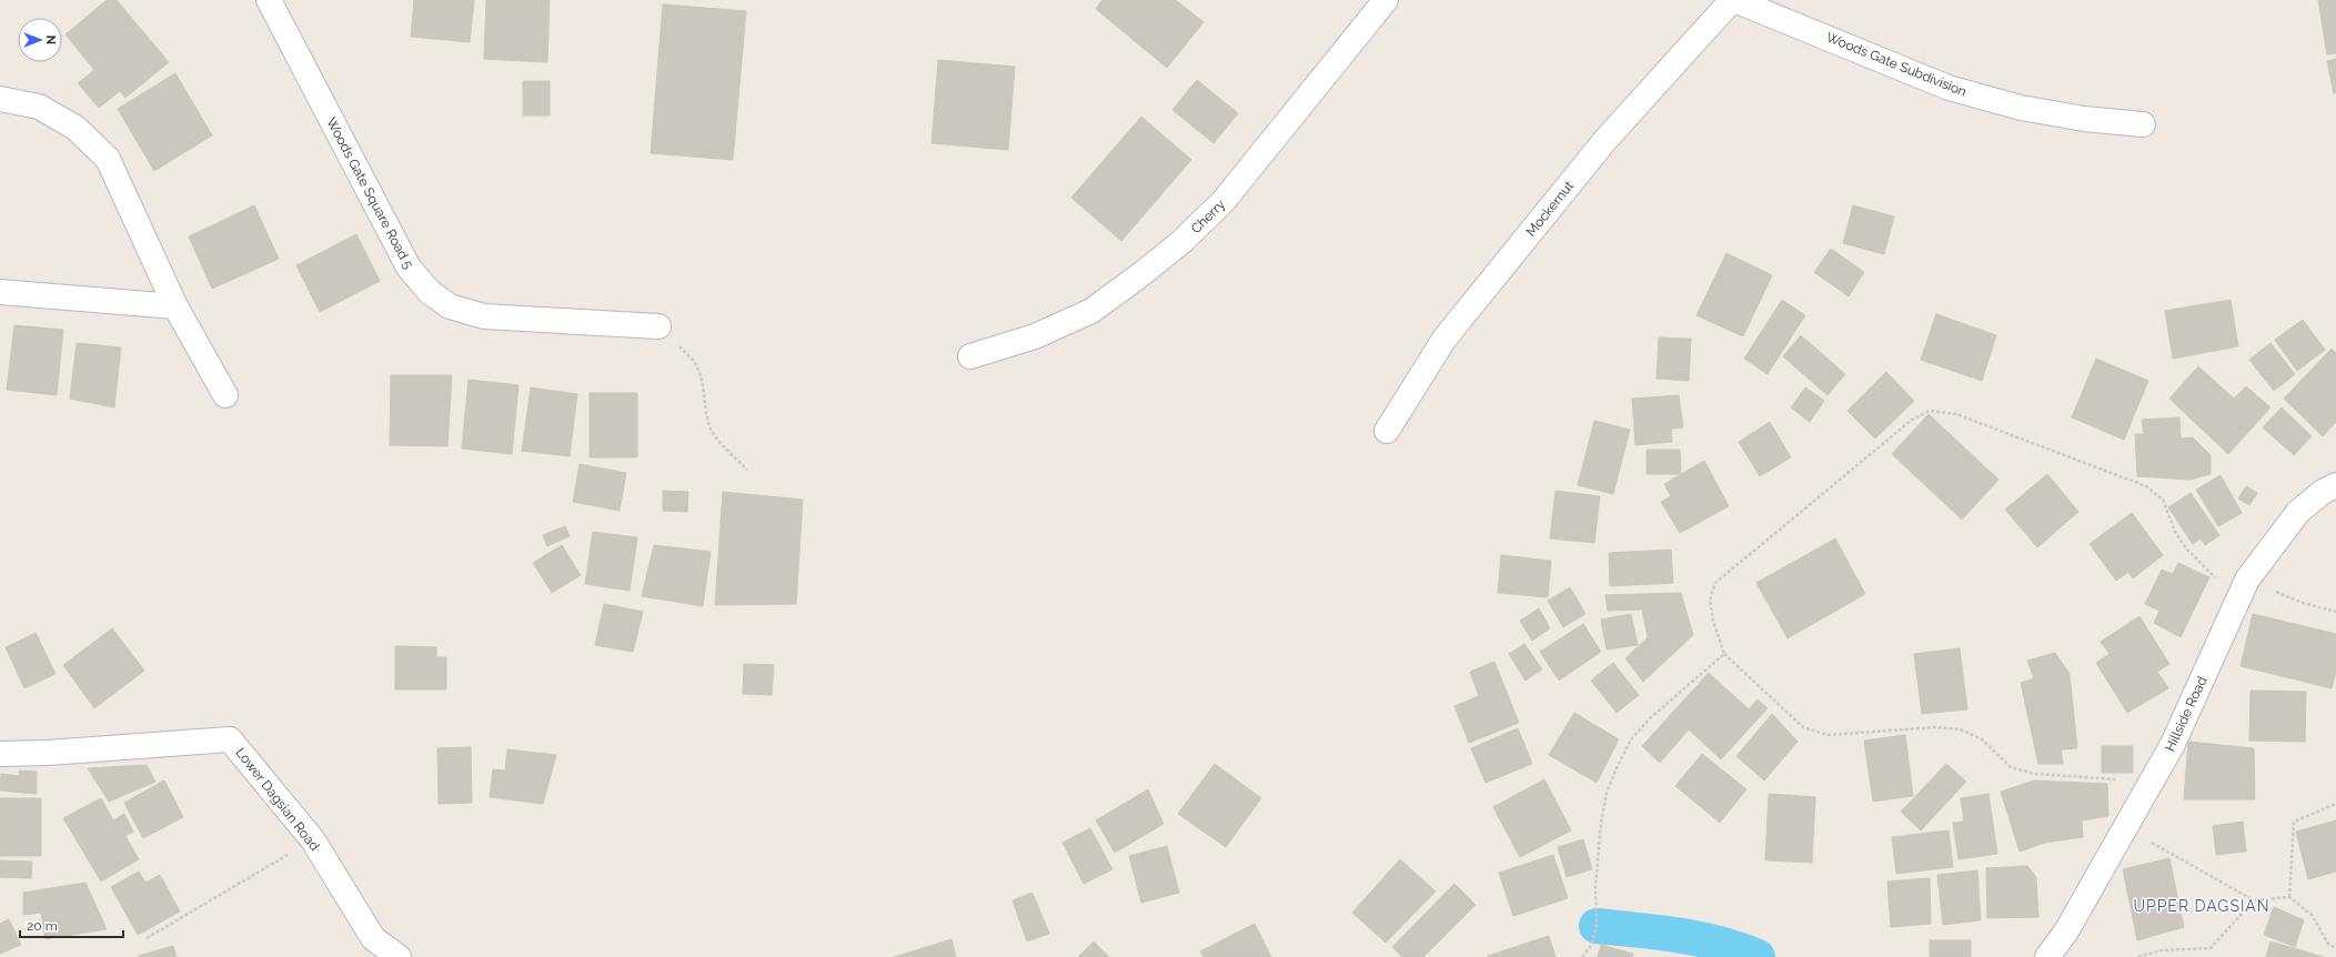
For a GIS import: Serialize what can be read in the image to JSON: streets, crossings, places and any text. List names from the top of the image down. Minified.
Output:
{"streets":{"street":["Woods Gate Subdivision","Woods Gate Square Road 5","Mockernut","Cherry","Hillside Road","Lower Dagsian Road"]},"crossings":[["Woods Gate Subdivision","Mockernut"]],"districts":["UPPER DAGSIAN"],"scale_bar":"20 m","north":"right"}
